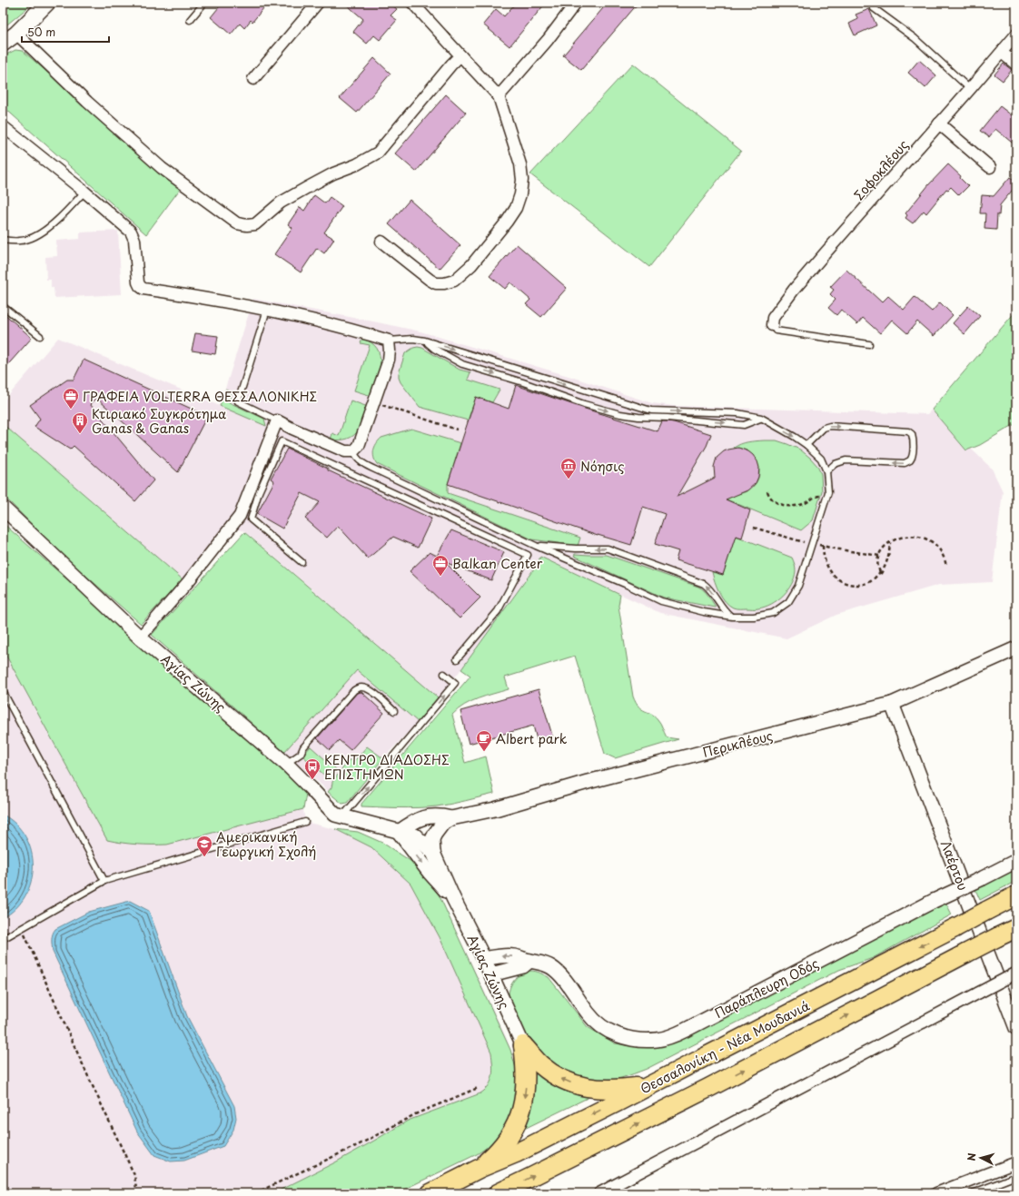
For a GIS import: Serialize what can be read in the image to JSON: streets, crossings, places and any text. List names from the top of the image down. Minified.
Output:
{"streets":{"highway":["Θεσσαλονίκη - Νέα Μουδανιά"],"street":["Σοφοκλέους","Αγίας Ζώνης","Περικλέους","Λαέρτου","Παράπλευρη Οδός"]},"crossings":[["Αγίας Ζώνης","Περικλέους"],["Αγίας Ζώνης","Παράπλευρη Οδός"],["Περικλέους","Λαέρτου"]],"places":{"office":["ΓΡΑΦΕΙΑ VOLTERRA ΘΕΣΣΑΛΟΝΙΚΗΣ","Balkan Center"],"building":["Κτιριακό Συγκρότημα Ganas & Ganas"],"museum":["Νόησις"],"cafe":["Albert park"],"bus stop":["ΚΕΝΤΡΟ ΔΙΑΔΟΣΗΣ ΕΠΙΣΤΗΜΩΝ"],"school or university":["Αμερικανική Γεωργική Σχολή"]},"scale_bar":"50 m","north":"left"}
